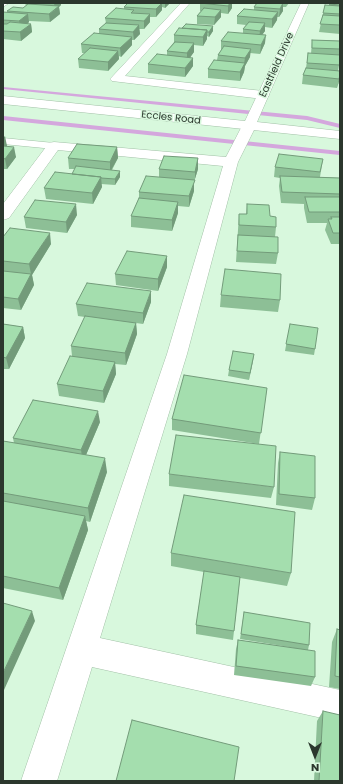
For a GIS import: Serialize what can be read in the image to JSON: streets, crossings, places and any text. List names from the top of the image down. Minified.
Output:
{"streets":{"street":["Eastfield Drive","Eccles Road"]},"crossings":[["Eastfield Drive","Eccles Road"]],"north":"bottom"}
